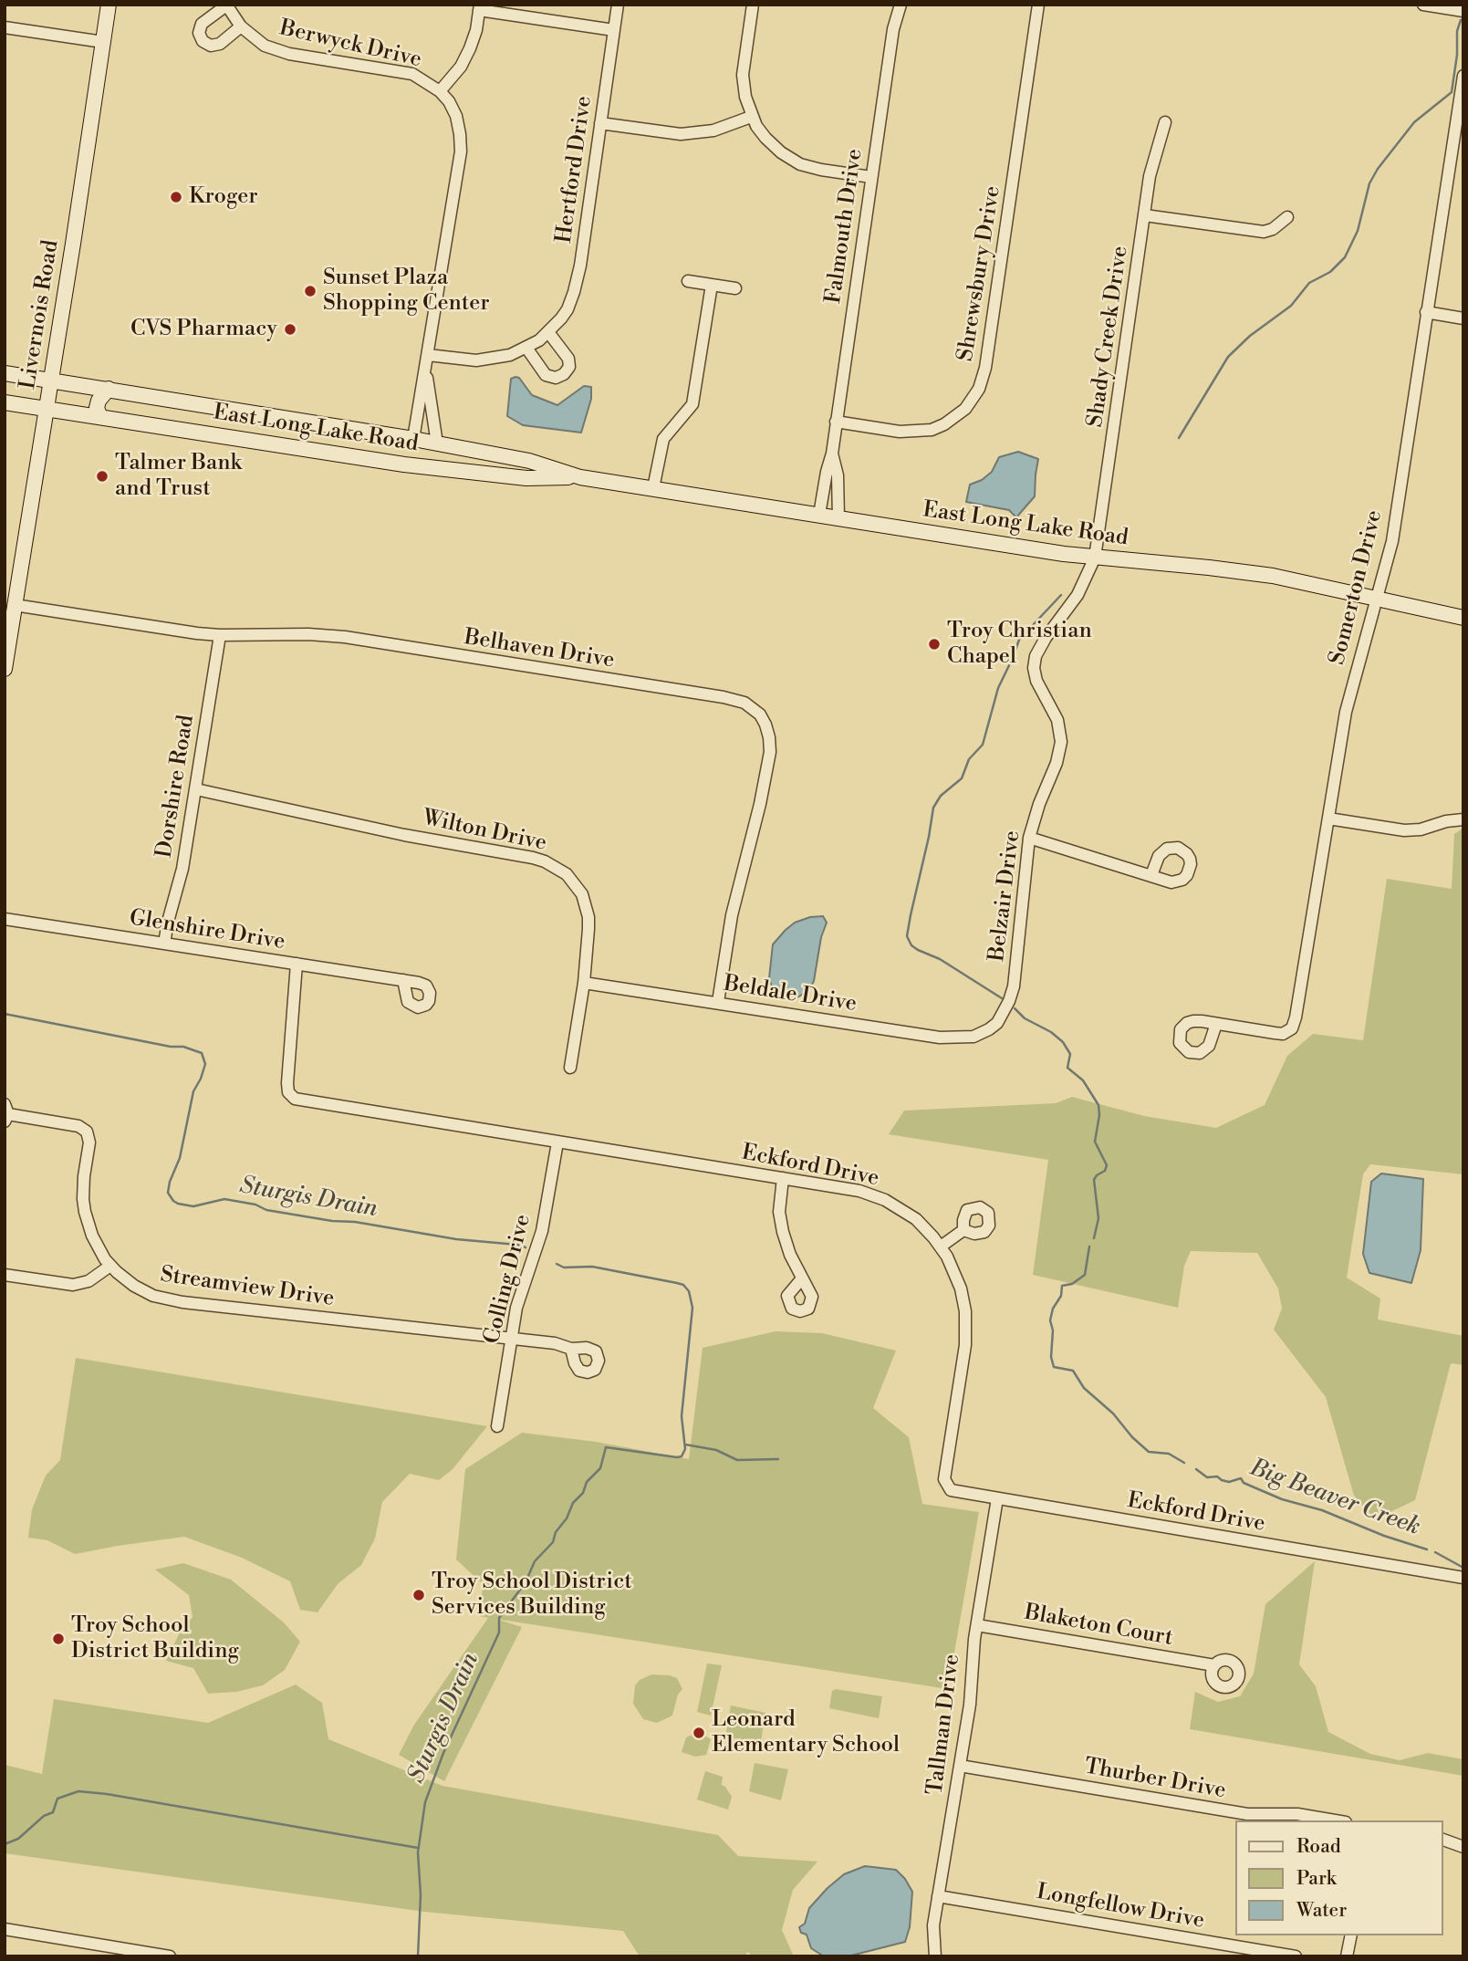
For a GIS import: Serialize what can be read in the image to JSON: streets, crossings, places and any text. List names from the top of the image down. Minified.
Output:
{"streets":{"main road":["Livernois Road","East Long Lake Road"],"street":["Berwyck Drive","Hertford Drive","Falmouth Drive","Shrewsbury Drive","Shady Creek Drive","Somerton Drive","Belhaven Drive","Dorshire Road","Wilton Drive","Belzair Drive","Glenshire Drive","Beldale Drive","Eckford Drive","Colling Drive","Streamview Drive","Blaketon Court","Tallman Drive","Thurber Drive","Longfellow Drive"]},"crossings":[["Berwyck Drive","Hertford Drive"],["Berwyck Drive","East Long Lake Road"],["Falmouth Drive","Shrewsbury Drive"],["Falmouth Drive","East Long Lake Road"],["Livernois Road","East Long Lake Road"],["Livernois Road","Belhaven Drive"],["Shady Creek Drive","East Long Lake Road"],["Shady Creek Drive","Belzair Drive"],["East Long Lake Road","Somerton Drive"],["East Long Lake Road","Belzair Drive"],["Belhaven Drive","Dorshire Road"],["Belhaven Drive","Beldale Drive"],["Dorshire Road","Wilton Drive"],["Dorshire Road","Glenshire Drive"],["Wilton Drive","Beldale Drive"],["Belzair Drive","Beldale Drive"],["Glenshire Drive","Eckford Drive"],["Eckford Drive","Colling Drive"],["Eckford Drive","Tallman Drive"],["Colling Drive","Streamview Drive"],["Blaketon Court","Tallman Drive"],["Tallman Drive","Thurber Drive"],["Tallman Drive","Longfellow Drive"]],"water":["Sturgis Drain","Big Beaver Creek"],"places":["Kroger","Sunset Plaza Shopping Center","CVS Pharmacy","Talmer Bank and Trust","Troy Christian Chapel","Troy School District Services Building","Troy School District Building","Leonard Elementary School"],"legend":["Road","Park","Water"]}
